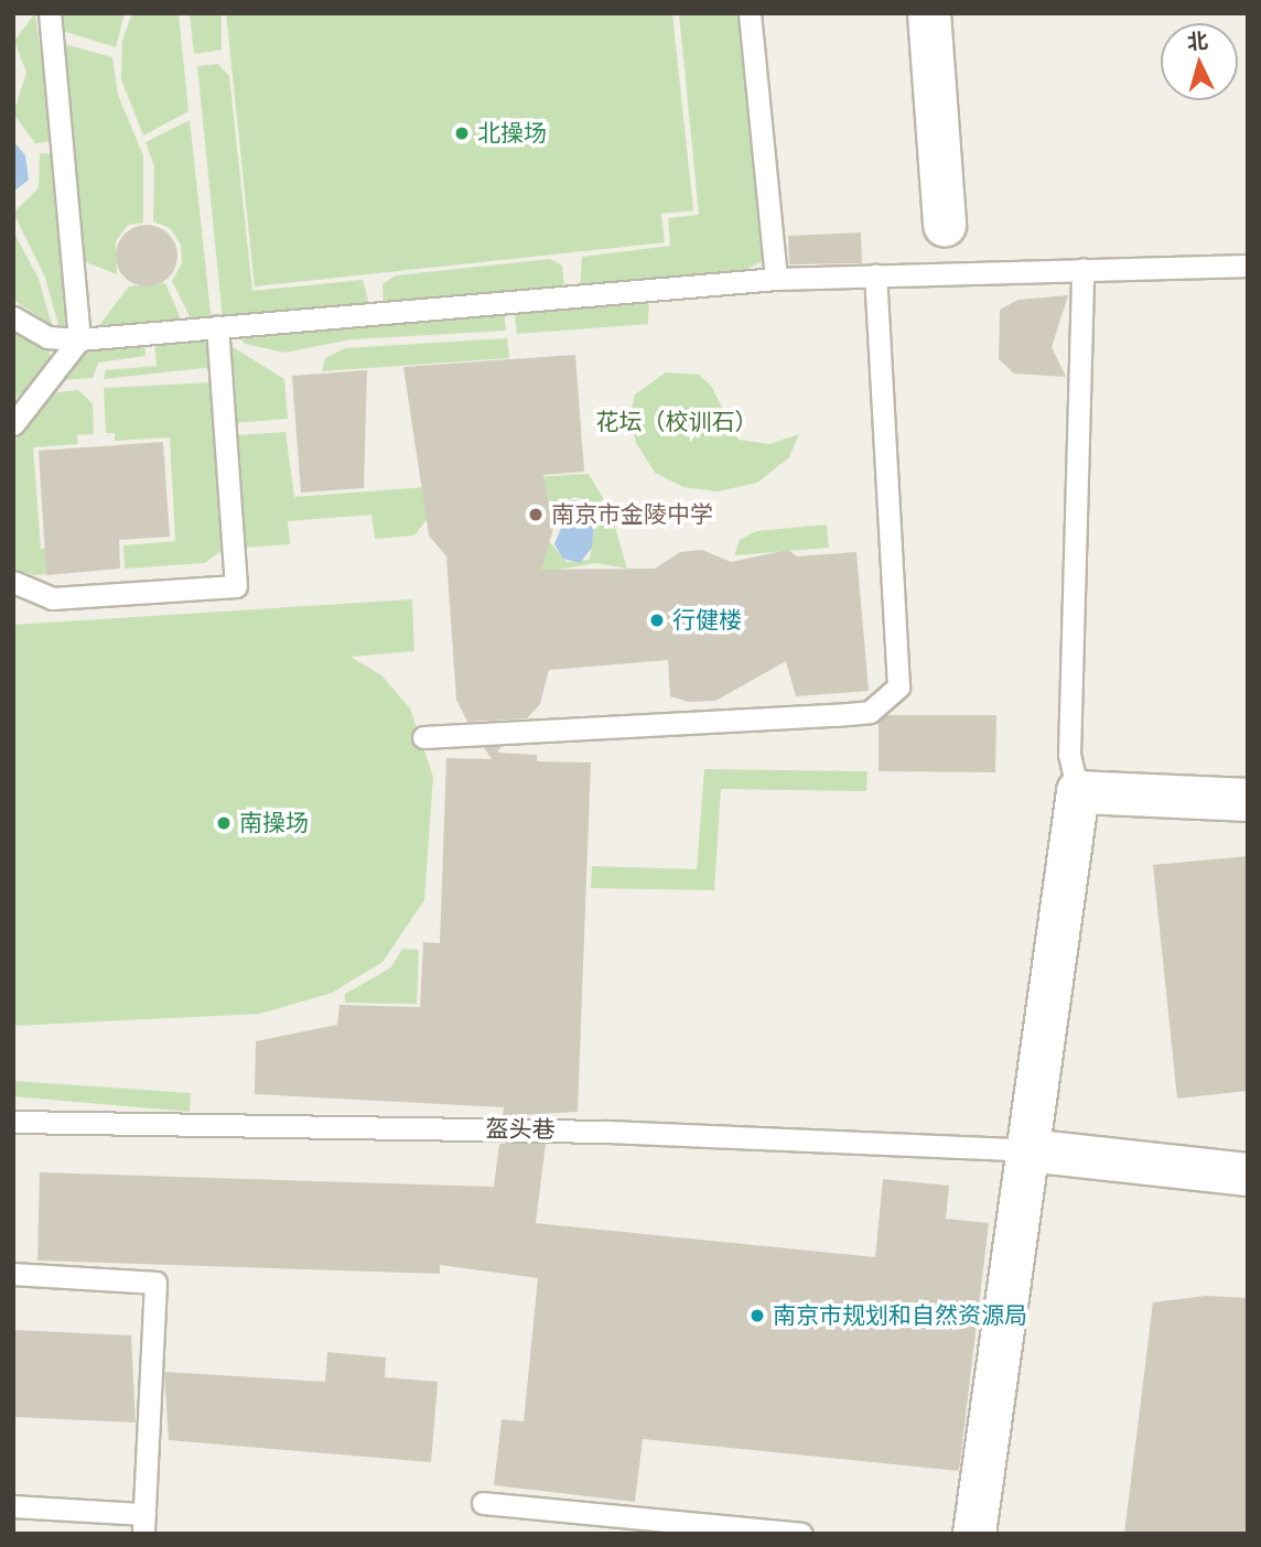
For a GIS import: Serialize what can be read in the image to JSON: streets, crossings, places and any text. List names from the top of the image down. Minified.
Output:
{"streets":{"lane":["盔头巷"]},"parks":["花坛（校训石）"],"places":["北操场","南京市金陵中学","行健楼","南操场","南京市规划和自然资源局"],"north":"top"}
